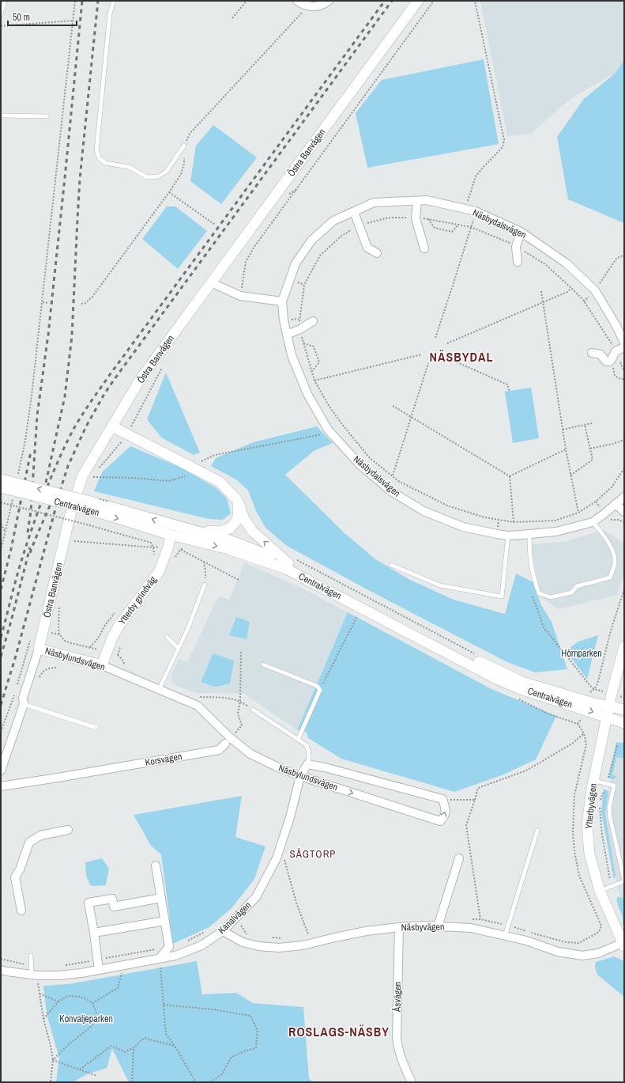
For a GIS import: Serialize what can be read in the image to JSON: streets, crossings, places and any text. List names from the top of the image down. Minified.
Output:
{"streets":{"street":["Östra Banvägen","Näsbydalsvägen","Centralvägen","Ytterby grindväg","Näsbylundsvägen","Korsvägen","Ytterbyvägen","Kanalvägen","Näsbyvägen","Åsvägen"]},"crossings":[["Östra Banvägen","Näsbylundsvägen"],["Centralvägen","Ytterby grindväg"],["Centralvägen","Ytterbyvägen"],["Ytterby grindväg","Näsbylundsvägen"],["Näsbylundsvägen","Korsvägen"],["Näsbylundsvägen","Kanalvägen"],["Ytterbyvägen","Näsbyvägen"],["Kanalvägen","Näsbyvägen"],["Näsbyvägen","Åsvägen"]],"districts":["NÄSBYDAL","SÅGTORP","ROSLAGS-NÄSBY"],"parks":["Hörnparken","Konvaljeparken"],"scale_bar":"50 m"}
